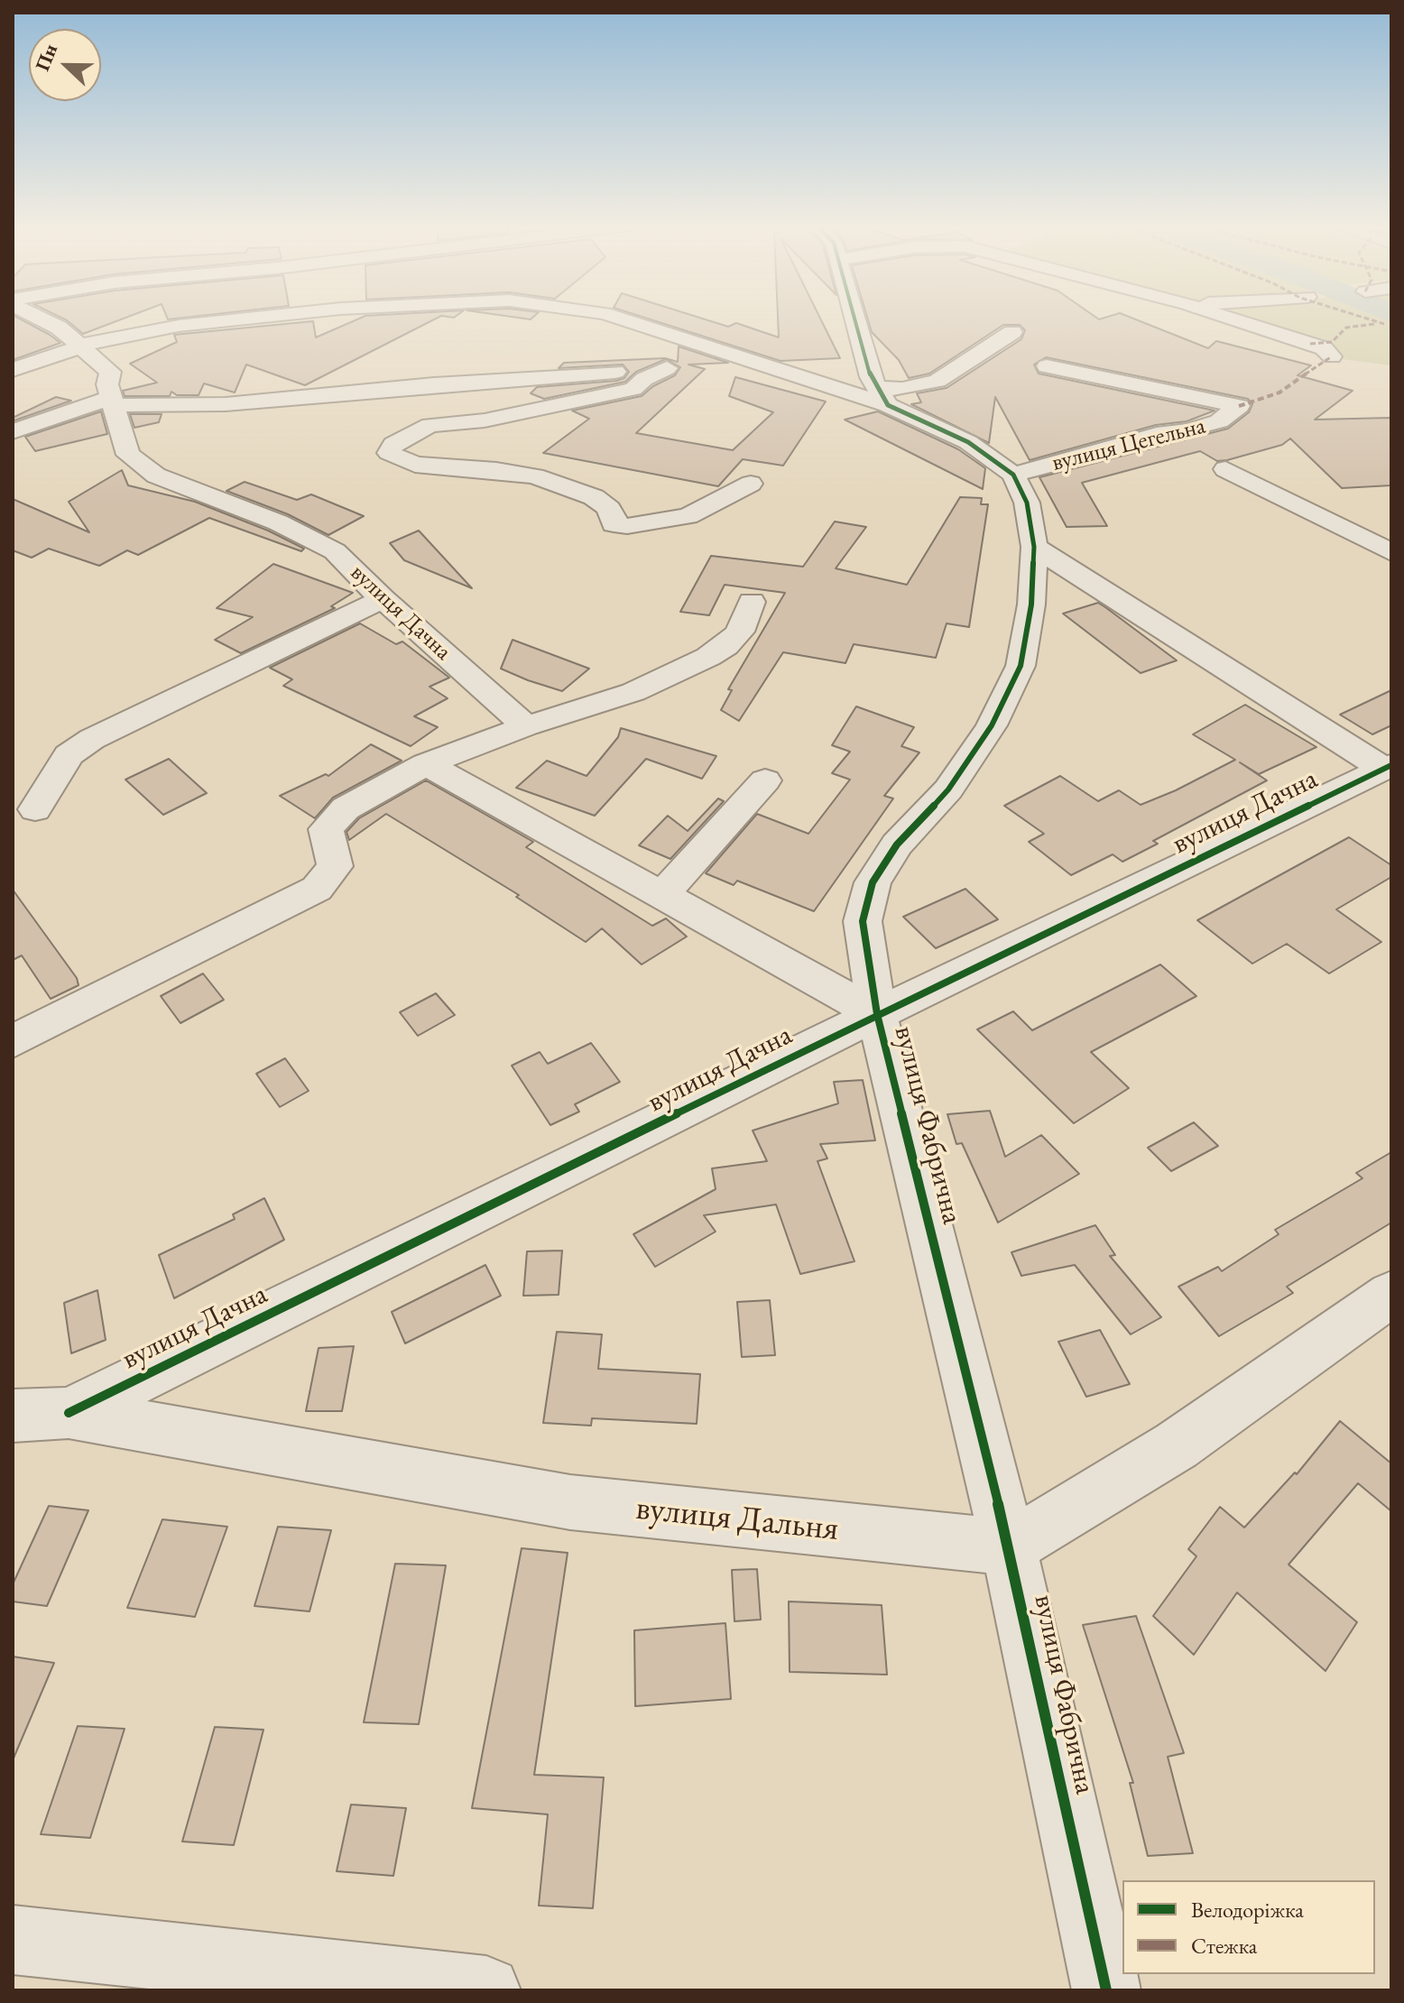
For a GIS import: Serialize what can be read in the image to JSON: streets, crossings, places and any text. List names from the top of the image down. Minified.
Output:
{"streets":{"street":["вулиця Цегельна","вулиця Дачна","вулиця Фабрична","вулиця Дальня"]},"crossings":[["вулиця Цегельна","вулиця Фабрична"],["вулиця Дачна","вулиця Фабрична"],["вулиця Дачна","вулиця Дальня"],["вулиця Фабрична","вулиця Дальня"]],"legend":["Велодоріжка","Стежка"],"north":"left"}
